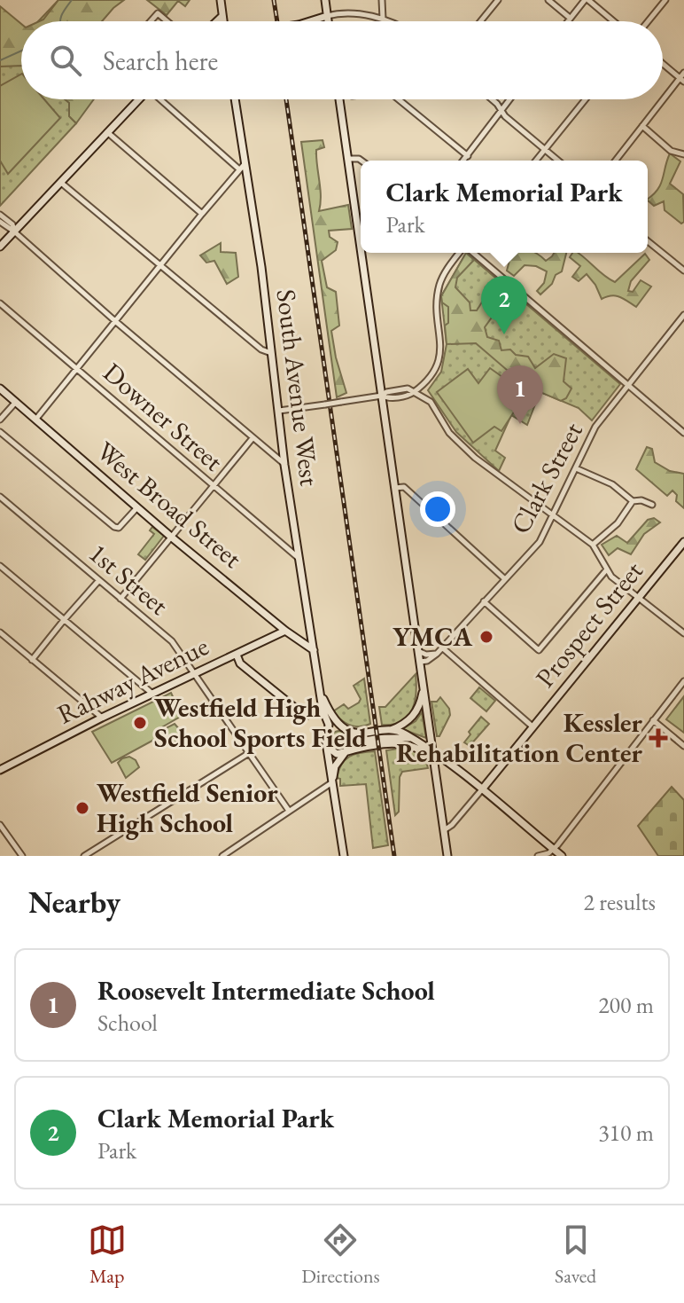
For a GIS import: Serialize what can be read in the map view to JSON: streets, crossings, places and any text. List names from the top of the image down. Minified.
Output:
{"streets":{"main road":["South Avenue West","West Broad Street","Prospect Street","Rahway Avenue"],"street":["Downer Street","Clark Street","1st Street"]},"crossings":[["South Avenue West","Downer Street"],["South Avenue West","West Broad Street"],["West Broad Street","Rahway Avenue"],["1st Street","Rahway Avenue"]],"places":{"other":["YMCA","Westfield High School Sports Field","Westfield Senior High School"],"health":["Kessler Rehabilitation Center"]},"page":{"search":"Search here","popup":["Clark Memorial Park","Park"],"pins":["2","1"],"heading":["Nearby","2 results"],"list":[{"mark":"1","name":"Roosevelt Intermediate School","note":"School","value":"200 m"},{"mark":"2","name":"Clark Memorial Park","note":"Park","value":"310 m"}],"nav":["Map","Directions","Saved"]}}
